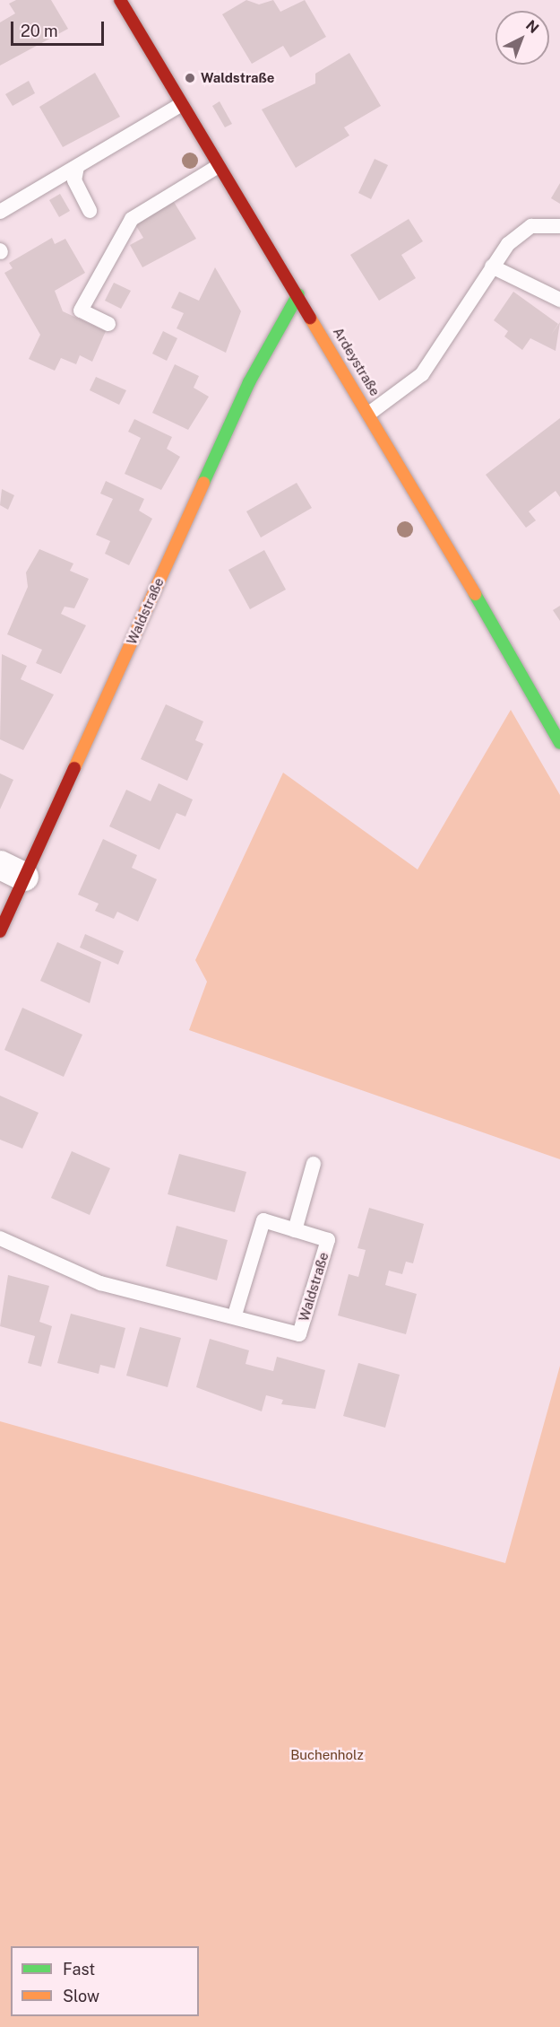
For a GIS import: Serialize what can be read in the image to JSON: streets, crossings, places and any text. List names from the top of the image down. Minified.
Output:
{"streets":{"main road":["Ardeystraße","Waldstraße"]},"crossings":[["Ardeystraße","Waldstraße"]],"parks":["Buchenholz"],"places":["Waldstraße"],"legend":["Fast","Slow"],"scale_bar":"20 m","north":"top right"}
